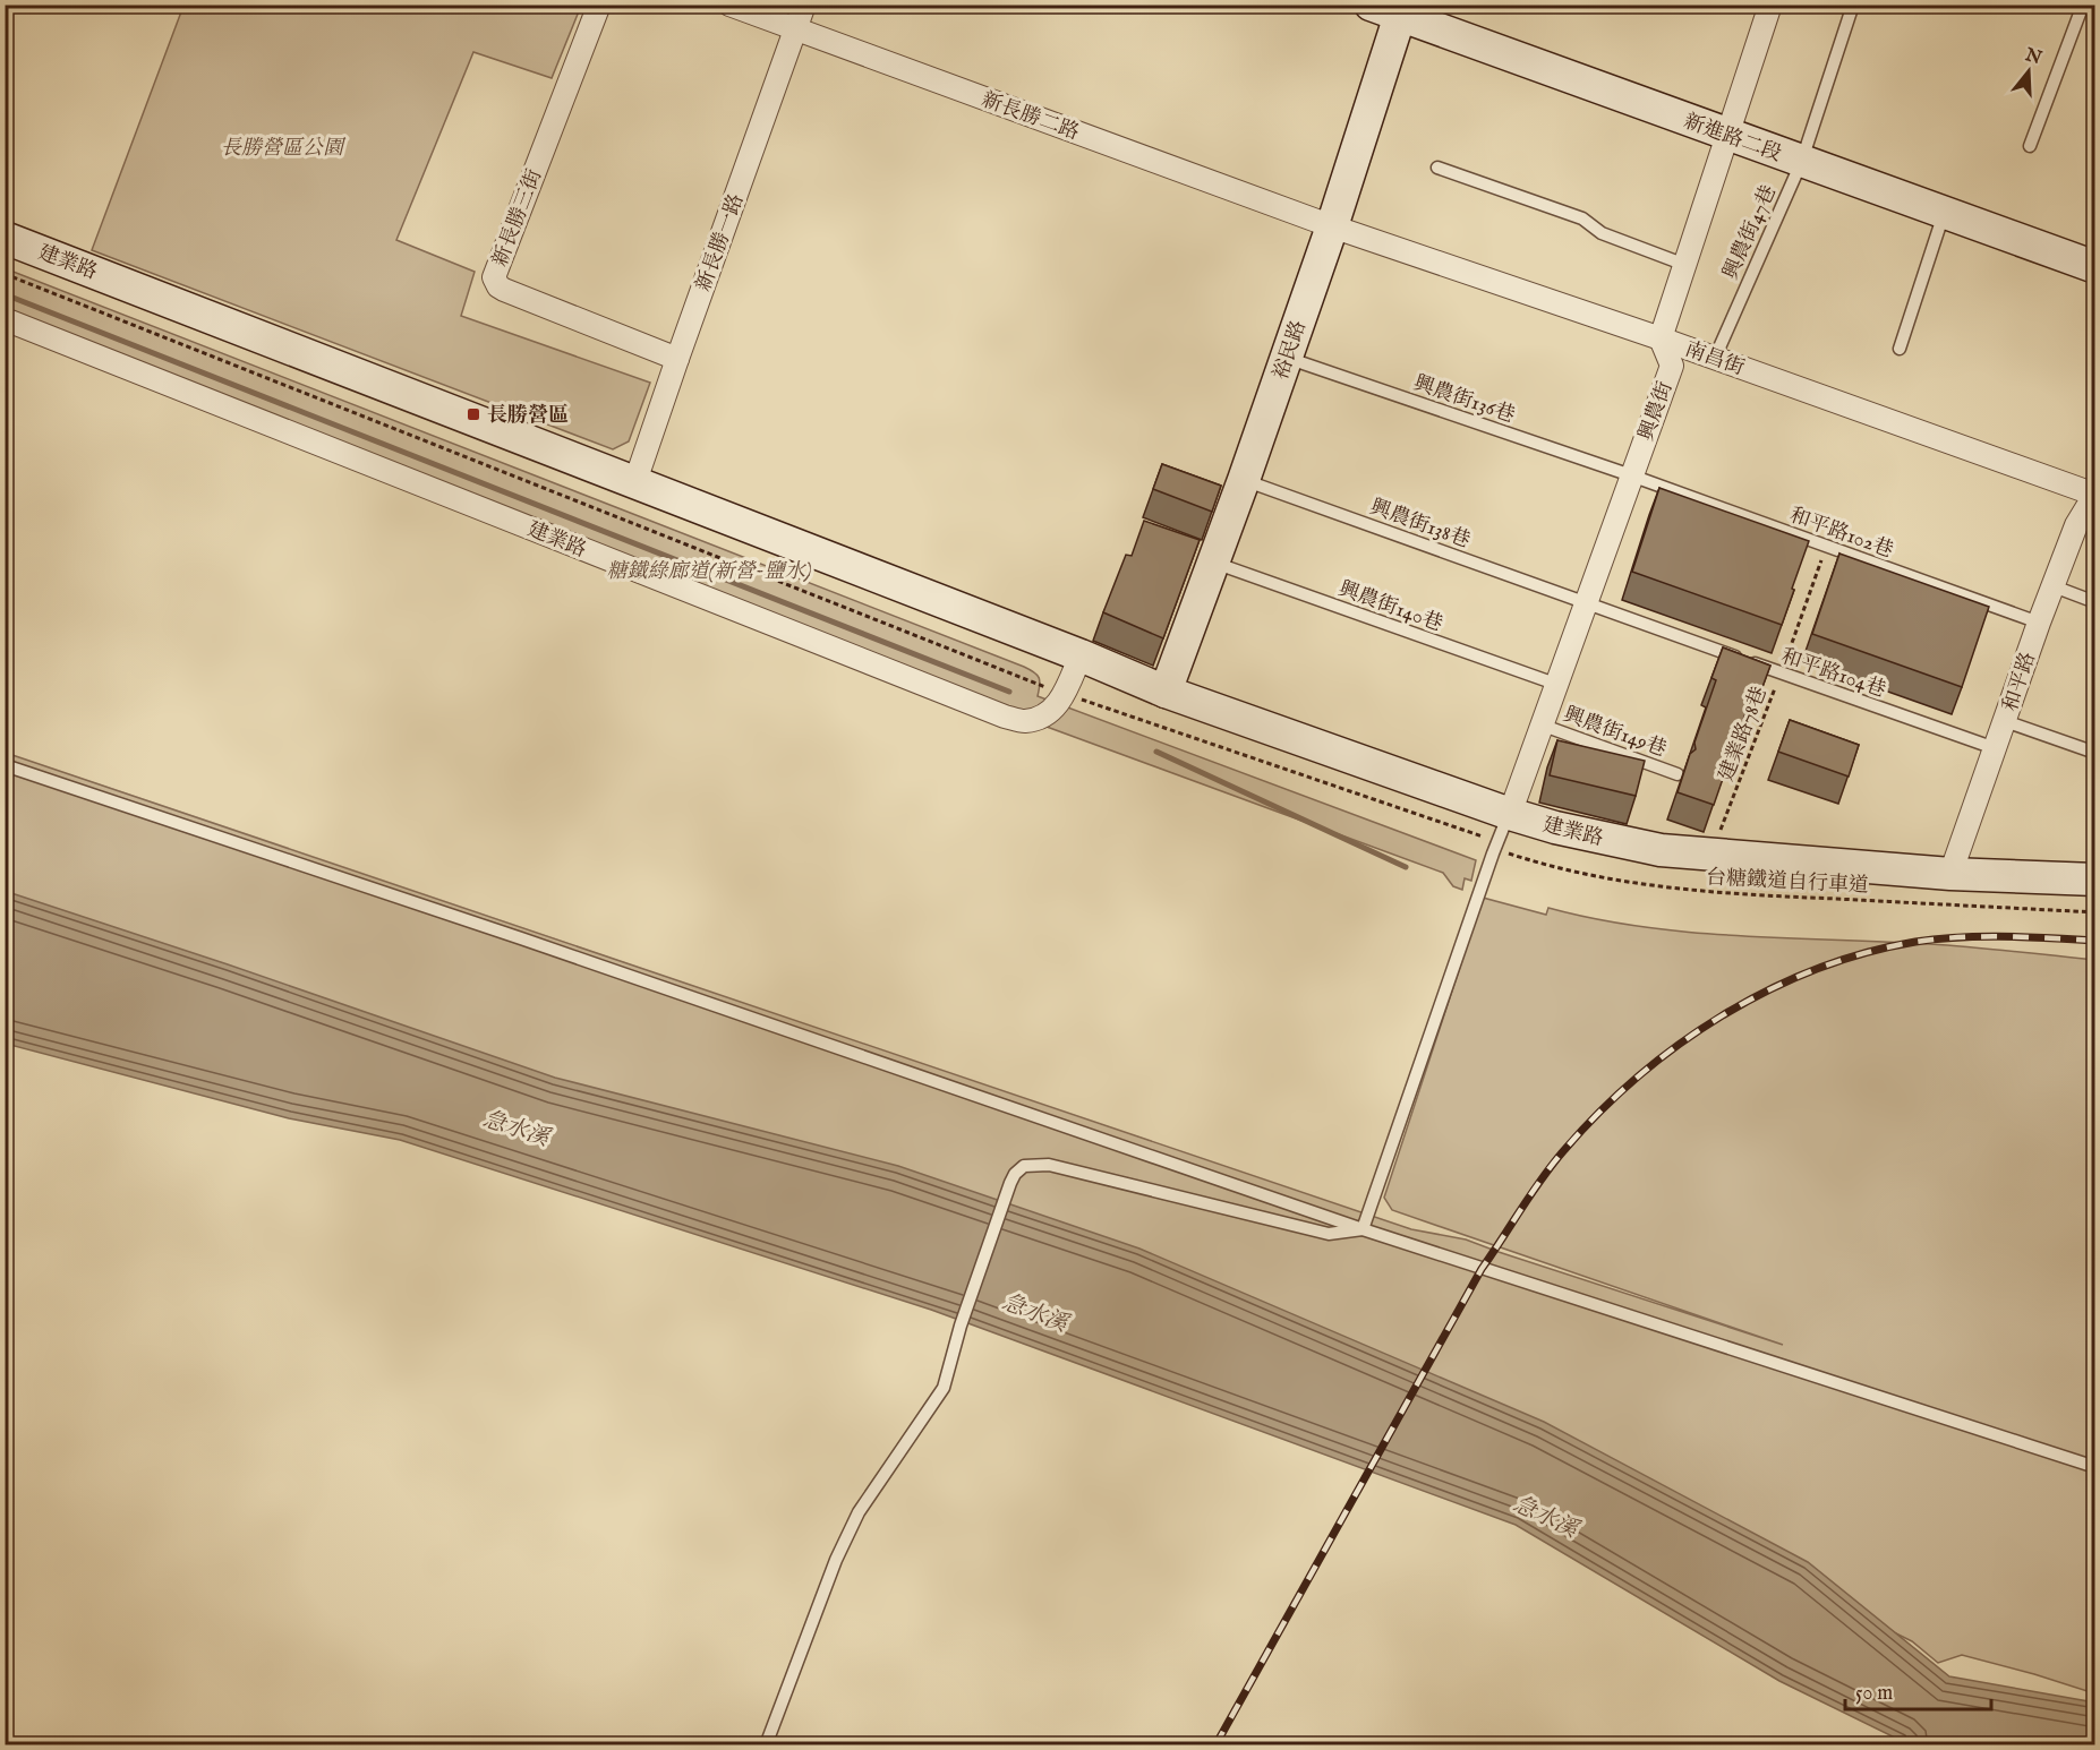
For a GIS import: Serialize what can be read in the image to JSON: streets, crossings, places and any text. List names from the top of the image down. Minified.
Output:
{"streets":{"street":["新長勝二路","新進路二段","新長勝三街","新長勝一路","建業路","裕民路","南昌街","興農街","和平路"],"lane":["興農街47巷","興農街136巷","興農街138巷","和平路102巷","興農街140巷","和平路104巷","興農街149巷"],"path":["建業路78巷","台糖鐵道自行車道"]},"crossings":[["新長勝二路","新長勝一路"],["新長勝二路","裕民路"],["新長勝二路","南昌街"],["新進路二段","興農街47巷"],["新進路二段","裕民路"],["新長勝三街","新長勝一路"],["興農街47巷","南昌街"],["新長勝一路","建業路"],["建業路","裕民路"],["建業路","興農街"],["建業路","和平路"],["建業路","建業路78巷"],["建業路","台糖鐵道自行車道"],["裕民路","南昌街"],["裕民路","興農街136巷"],["裕民路","興農街138巷"],["裕民路","興農街140巷"],["南昌街","興農街"],["南昌街","和平路"],["興農街136巷","興農街"],["興農街136巷","和平路102巷"],["興農街","興農街138巷"],["興農街","和平路102巷"],["興農街","興農街140巷"],["興農街","和平路104巷"],["興農街","興農街149巷"],["興農街138巷","和平路104巷"],["和平路102巷","和平路"],["和平路102巷","建業路78巷"],["和平路104巷","和平路"],["和平路104巷","建業路78巷"]],"water":["急水溪"],"parks":["長勝營區公園","糖鐵綠廊道(新營-鹽水)"],"places":{"transit":["長勝營區"]},"scale_bar":"50 m","north":"top"}
